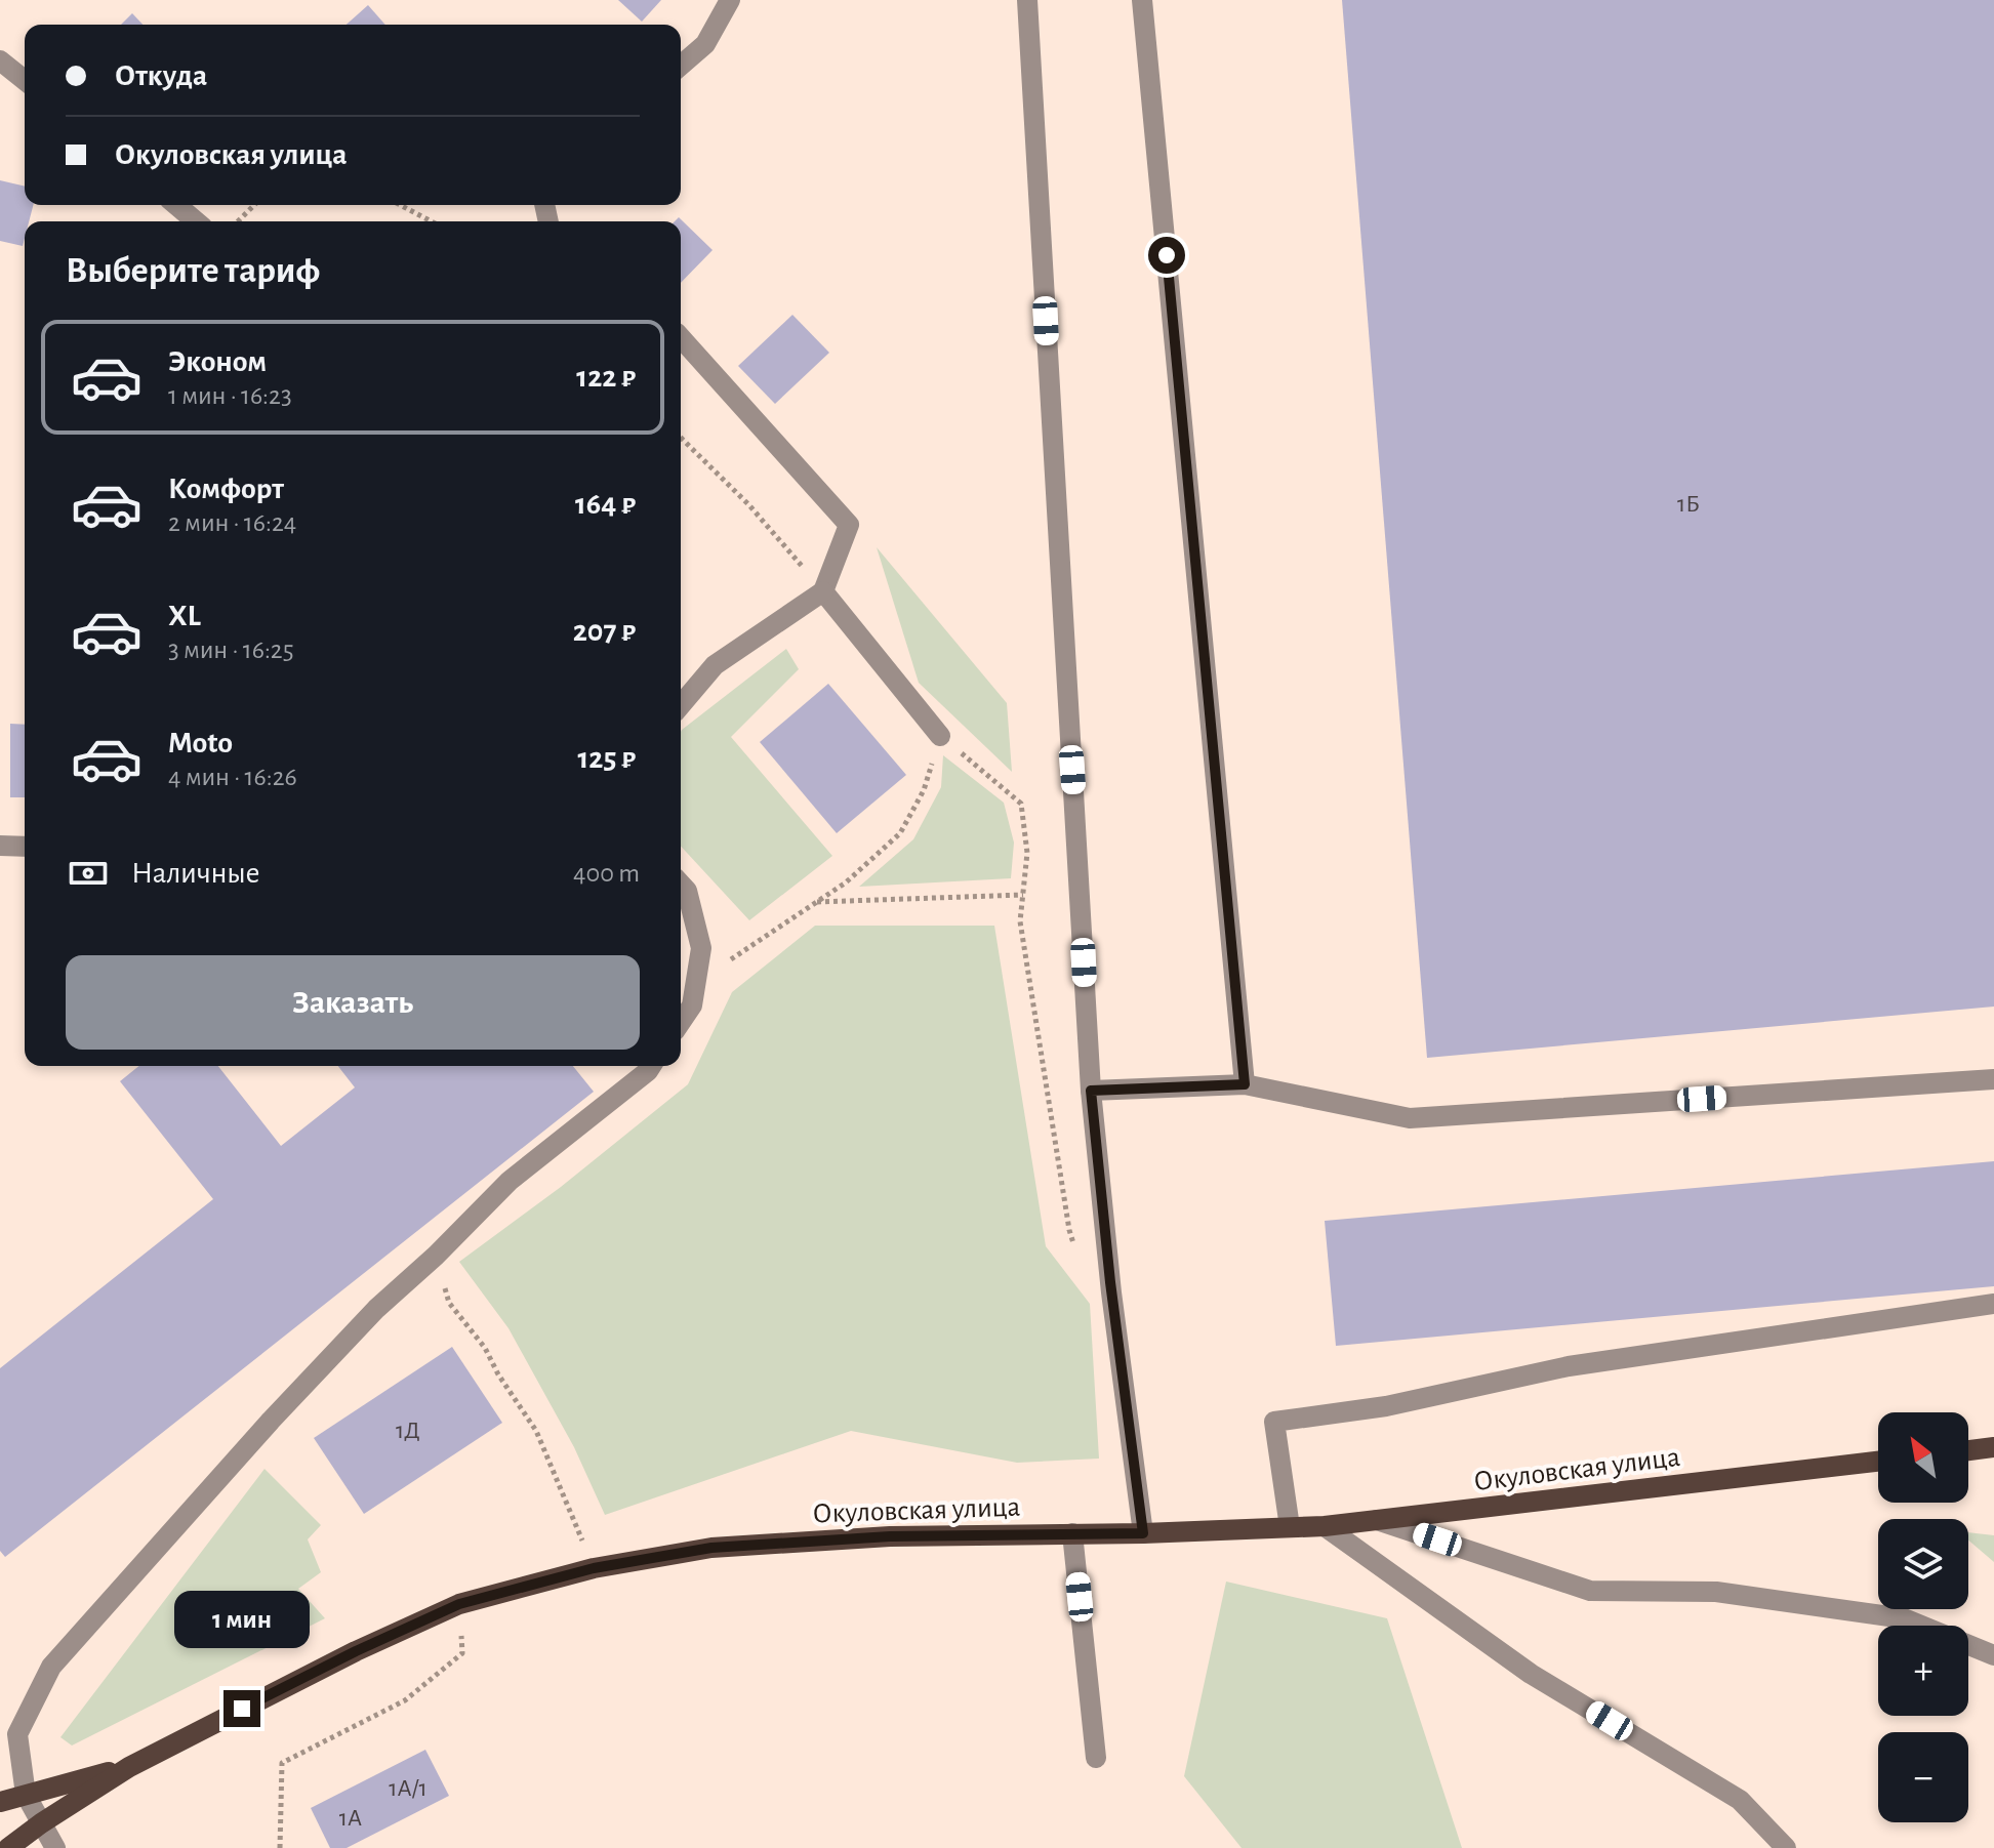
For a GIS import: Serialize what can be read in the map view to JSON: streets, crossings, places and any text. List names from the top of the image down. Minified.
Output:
{"streets":{"main road":["Окуловская улица"]},"house_numbers":["1Б","1Д","1А/1","1А"],"north":"top left","page":{"banner":["Откуда","Окуловская улица"],"heading":"Выберите тариф","list":[{"name":"Эконом","note":"1 мин · 16:23","value":"122 ₽"},{"name":"Комфорт","note":"2 мин · 16:24","value":"164 ₽"},{"name":"XL","note":"3 мин · 16:25","value":"207 ₽"},{"name":"Moto","note":"4 мин · 16:26","value":"125 ₽"}],"pay":["Наличные","400 m"],"buttons":"Заказать","map_buttons":["+","−"],"bubble":"1 мин"}}
